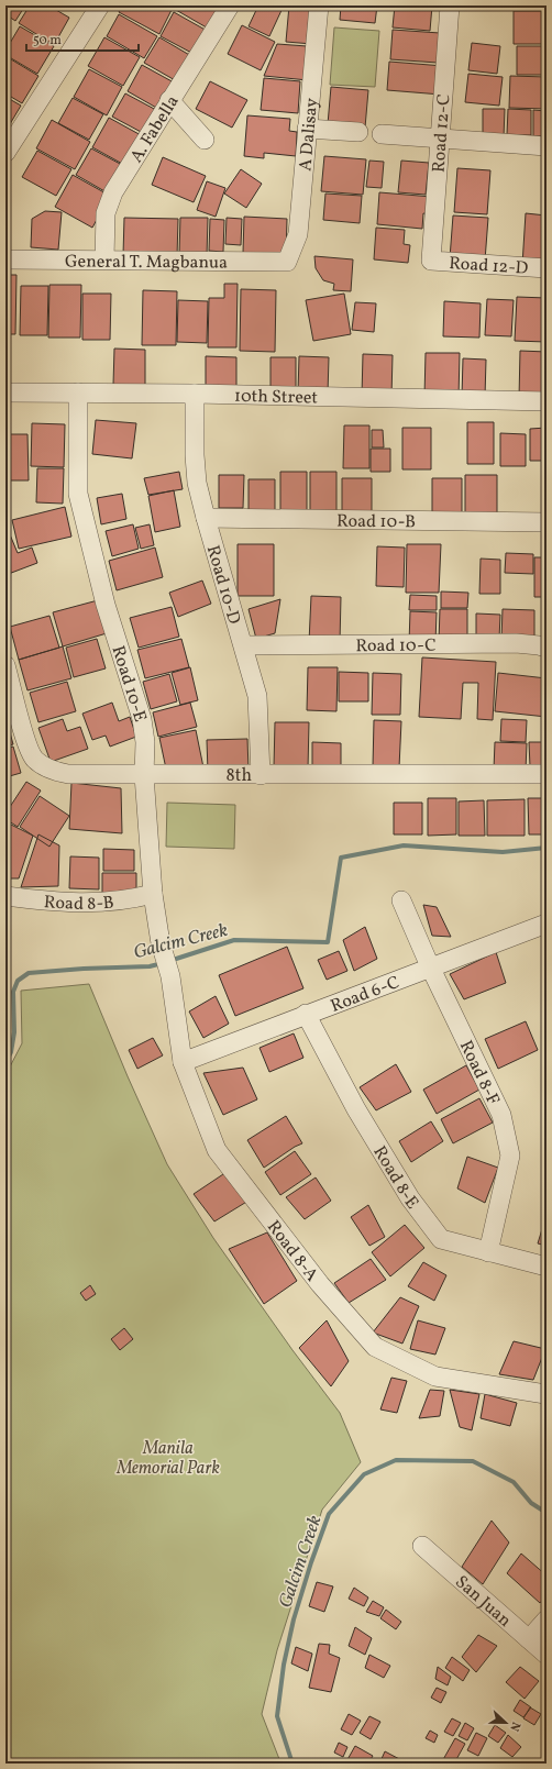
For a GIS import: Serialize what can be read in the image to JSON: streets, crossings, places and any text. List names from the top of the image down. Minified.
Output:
{"streets":{"street":["A. Fabella","Road 12-C","A Dalisay","General T. Magbanua","Road 12-D","10th Street","Road 10-B","Road 10-D","Road 10-C","Road 10-E","8th","Road 8-B","Road 6-C","Road 8-F","Road 8-E","Road 8-A","San Juan"]},"crossings":[["A. Fabella","General T. Magbanua"],["Road 12-C","Road 12-D"],["A Dalisay","General T. Magbanua"],["10th Street","Road 10-D"],["10th Street","Road 10-E"],["Road 10-B","Road 10-D"],["Road 10-D","Road 10-C"],["Road 10-D","8th"],["Road 10-E","8th"],["Road 10-E","Road 8-B"],["Road 10-E","Road 8-A"],["Road 6-C","Road 8-F"],["Road 6-C","Road 8-E"],["Road 6-C","Road 8-A"],["Road 8-F","Road 8-E"]],"water":["Galcim Creek"],"parks":["Manila Memorial Park"],"scale_bar":"50 m","north":"right"}
